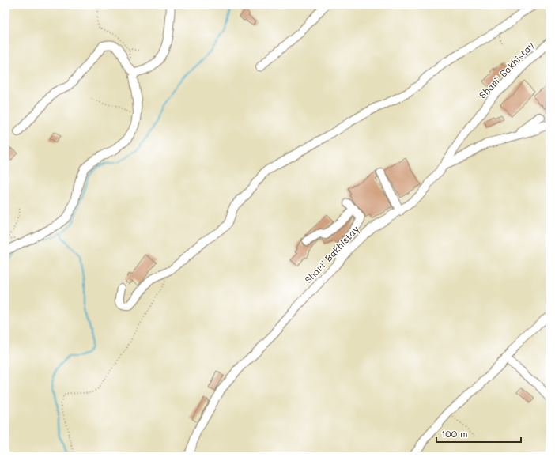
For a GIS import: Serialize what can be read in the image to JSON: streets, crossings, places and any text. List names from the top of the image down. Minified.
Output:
{"streets":{"street":["Shari' Bakhistay"]},"scale_bar":"100 m"}
